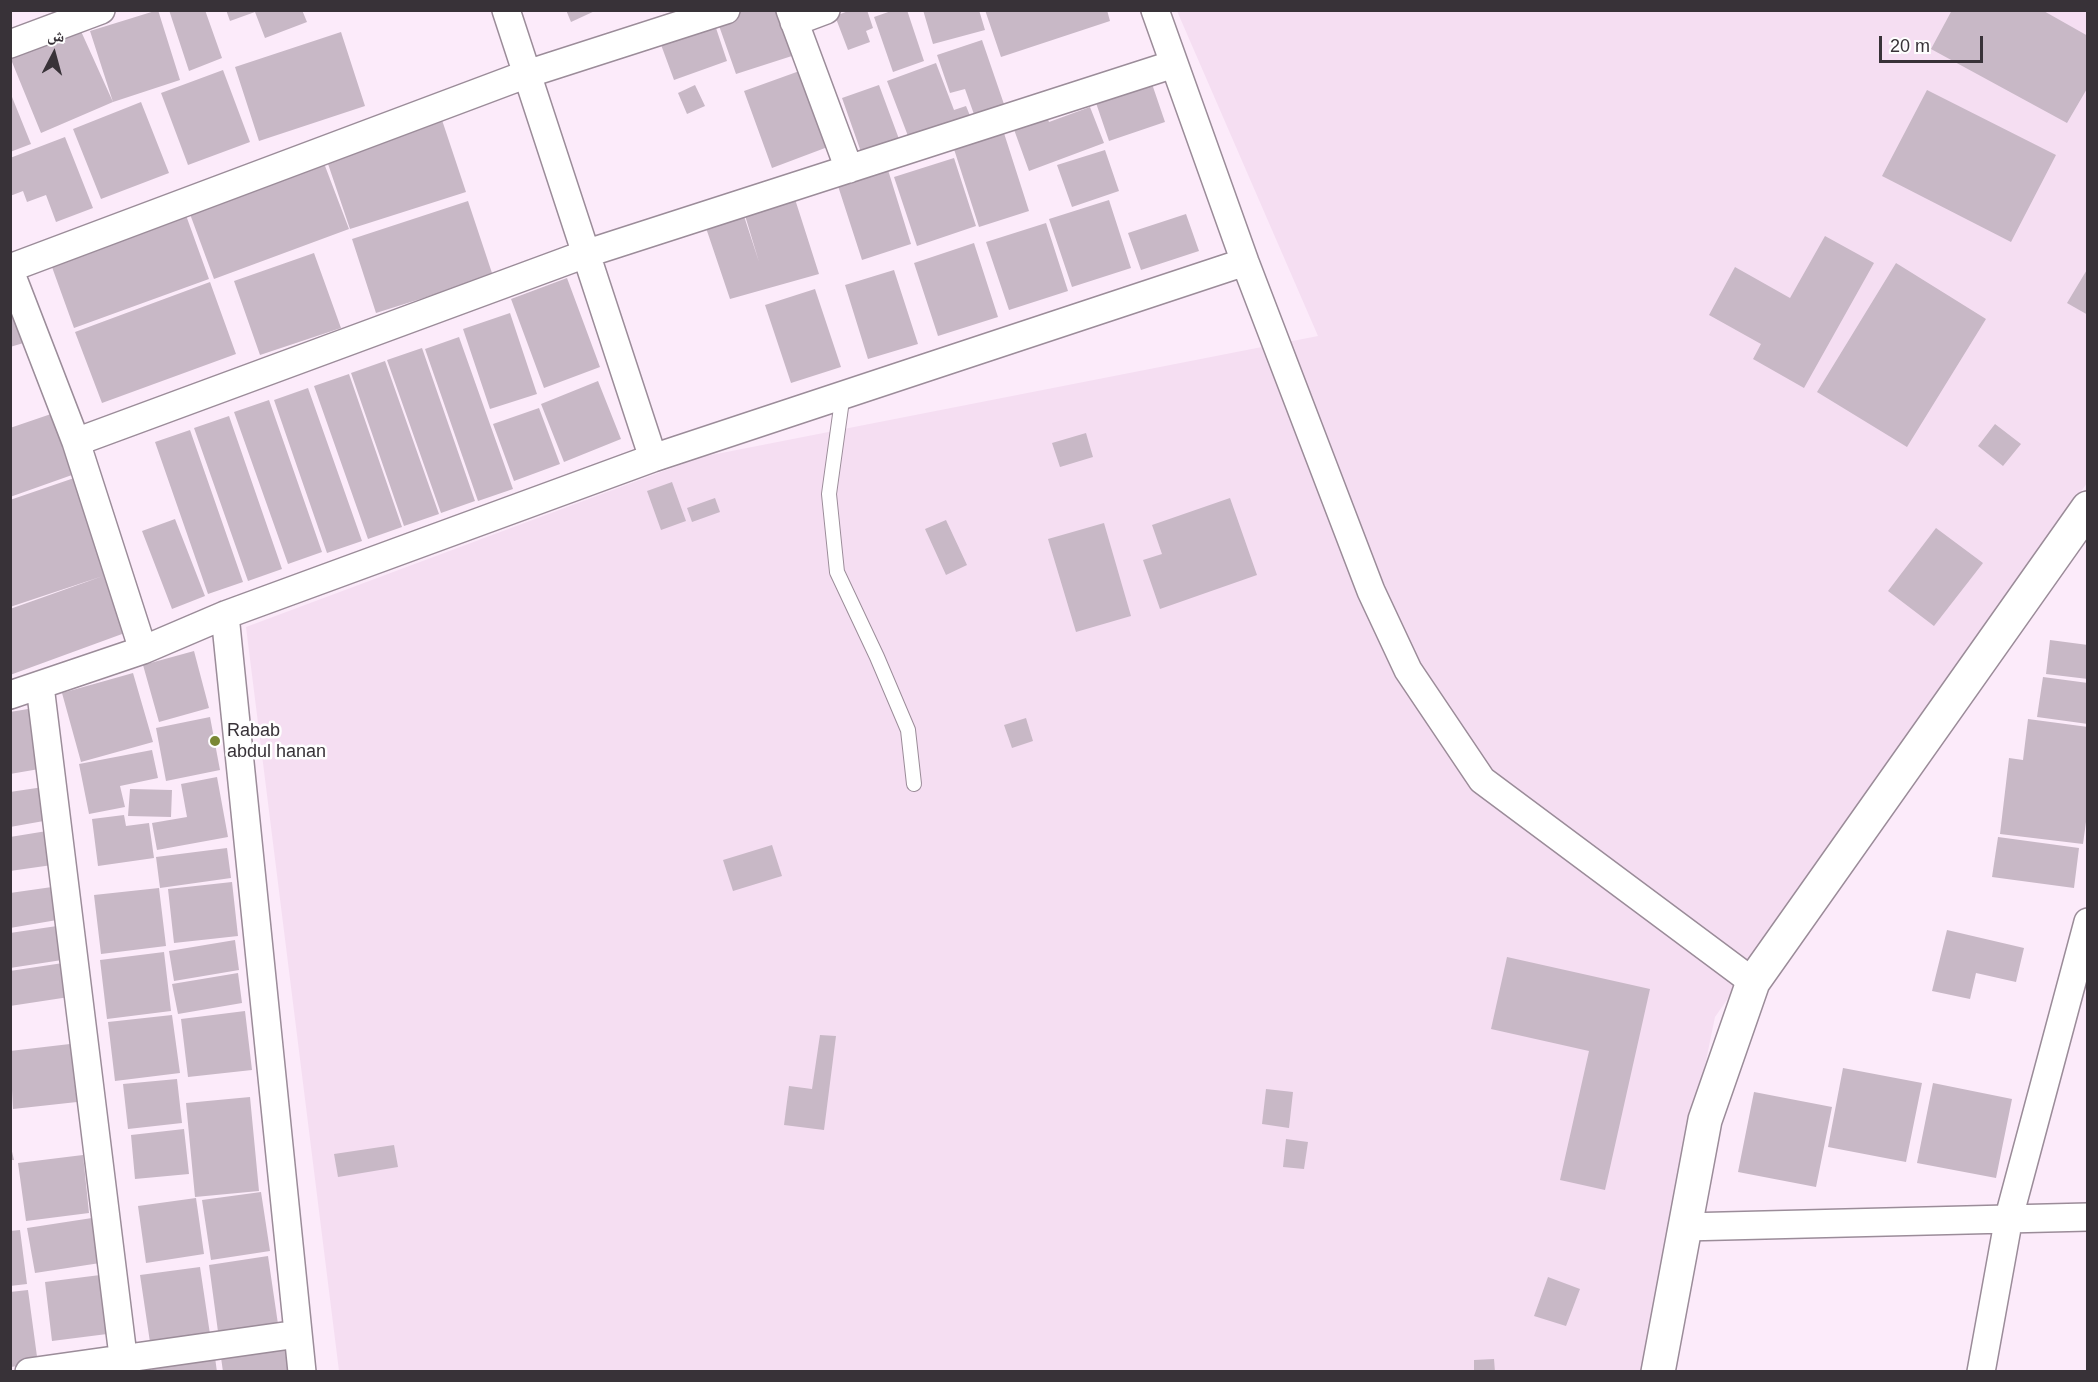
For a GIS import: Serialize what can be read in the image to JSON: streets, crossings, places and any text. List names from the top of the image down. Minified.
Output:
{"places":["Rabab abdul hanan"],"scale_bar":"20 m","north":"top"}
